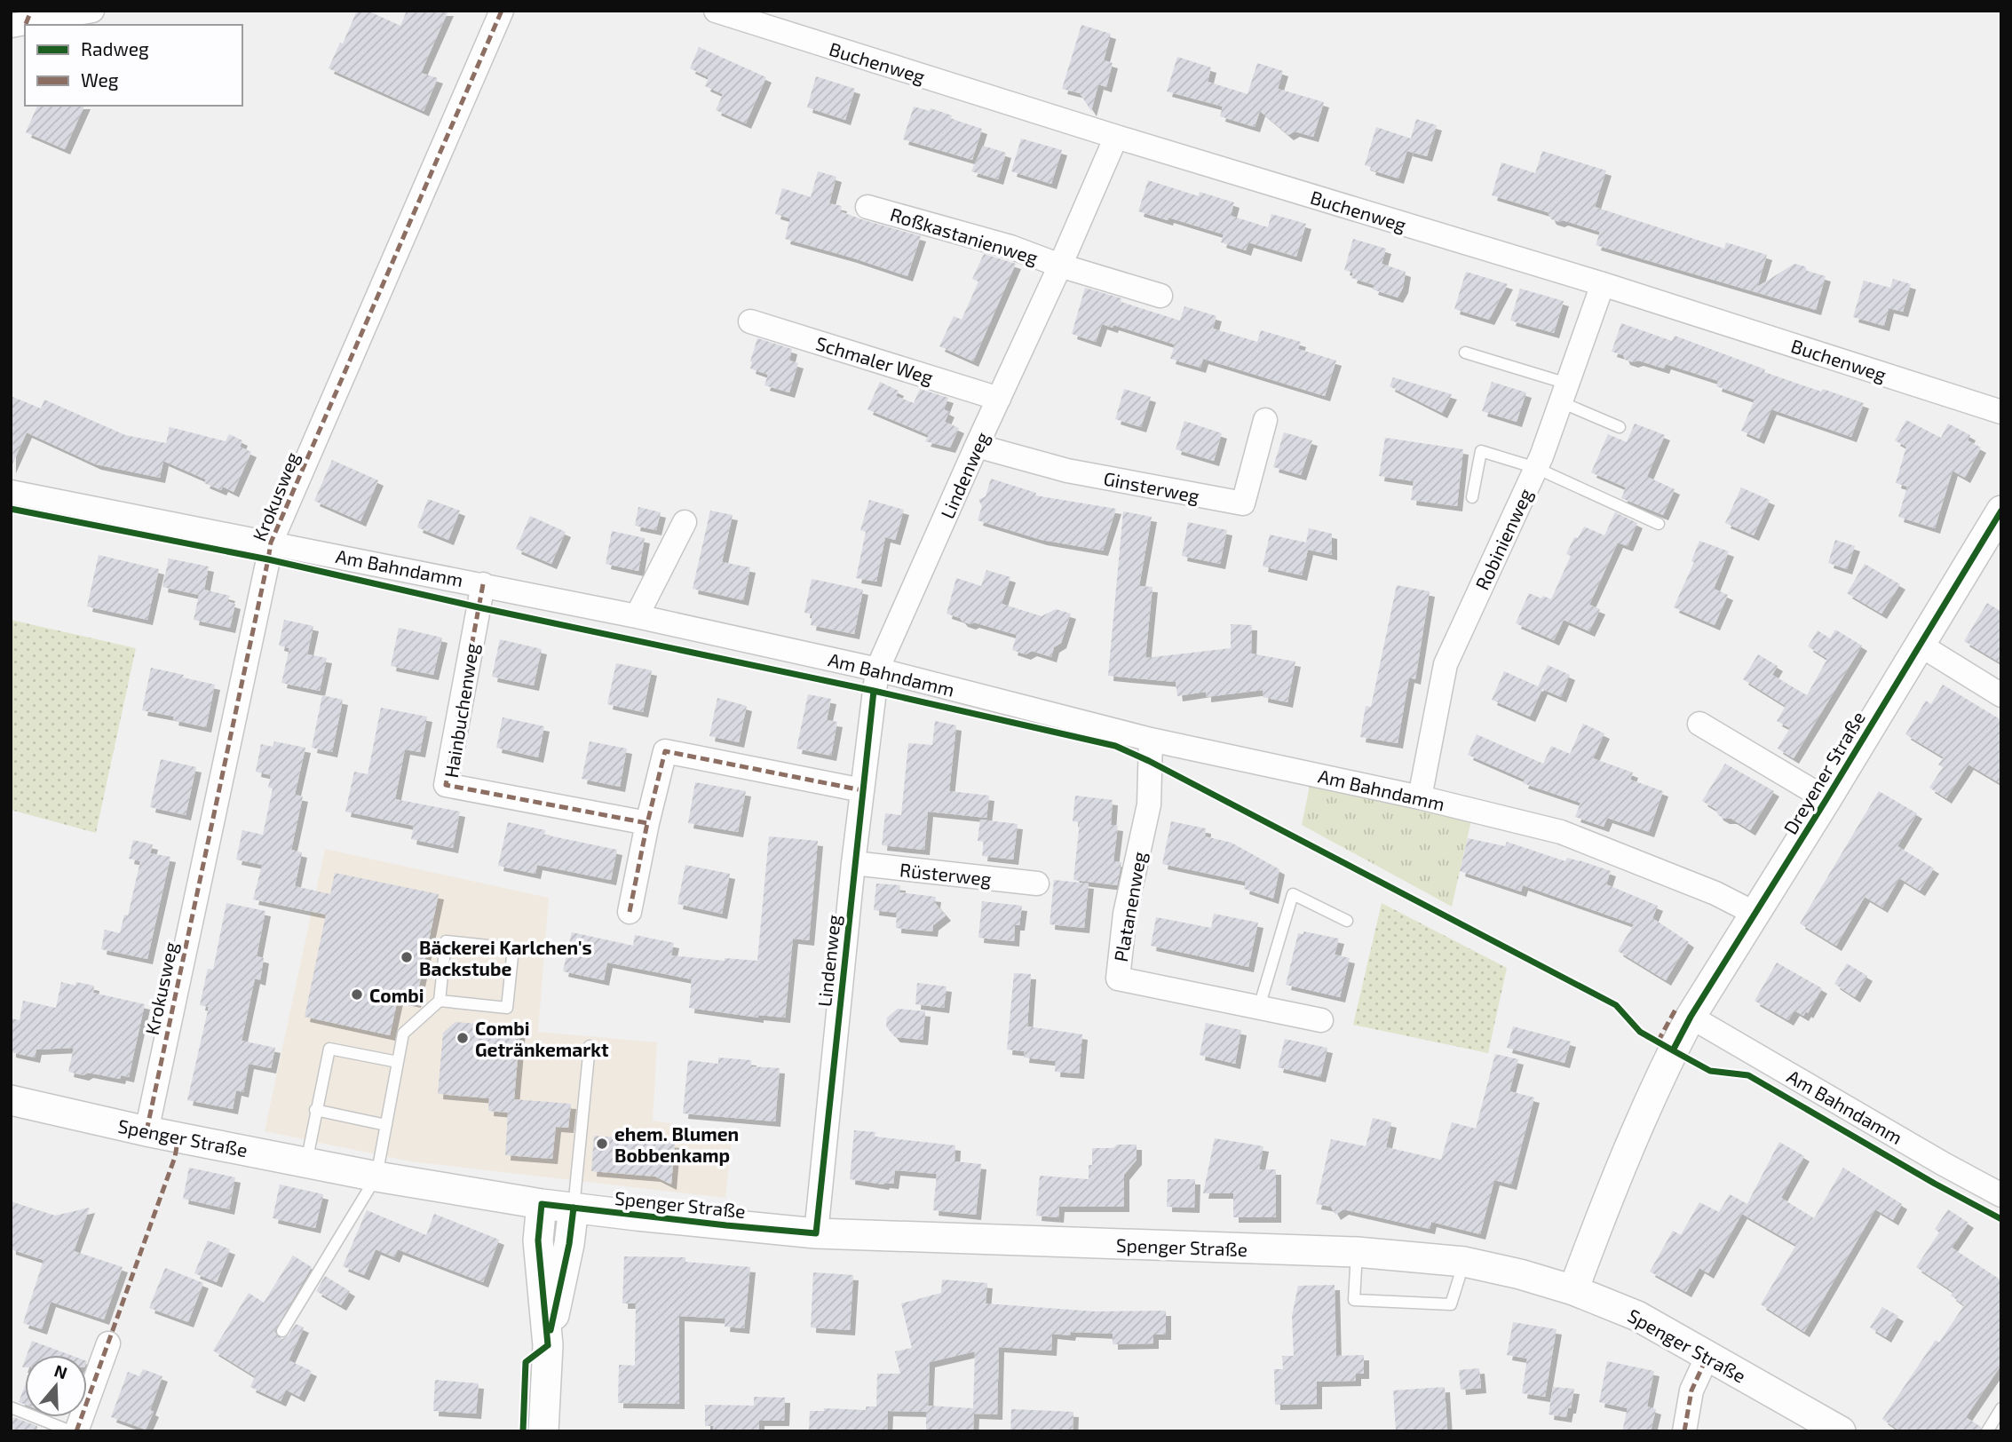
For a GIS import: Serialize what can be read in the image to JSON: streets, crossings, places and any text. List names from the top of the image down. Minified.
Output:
{"streets":{"street":["Buchenweg","Roßkastanienweg","Schmaler Weg","Lindenweg","Ginsterweg","Krokusweg","Robinienweg","Am Bahndamm","Hainbuchenweg","Dreyener Straße","Rüsterweg","Platanenweg","Spenger Straße"]},"crossings":[["Buchenweg","Lindenweg"],["Buchenweg","Robinienweg"],["Roßkastanienweg","Lindenweg"],["Schmaler Weg","Lindenweg"],["Lindenweg","Ginsterweg"],["Lindenweg","Am Bahndamm"],["Lindenweg","Rüsterweg"],["Lindenweg","Spenger Straße"],["Krokusweg","Am Bahndamm"],["Krokusweg","Spenger Straße"],["Robinienweg","Am Bahndamm"],["Am Bahndamm","Hainbuchenweg"],["Am Bahndamm","Dreyener Straße"],["Am Bahndamm","Platanenweg"],["Dreyener Straße","Spenger Straße"]],"places":["Bäckerei Karlchen's Backstube","Combi","Combi Getränkemarkt","ehem. Blumen Bobbenkamp"],"legend":["Radweg","Weg"],"north":"top"}
